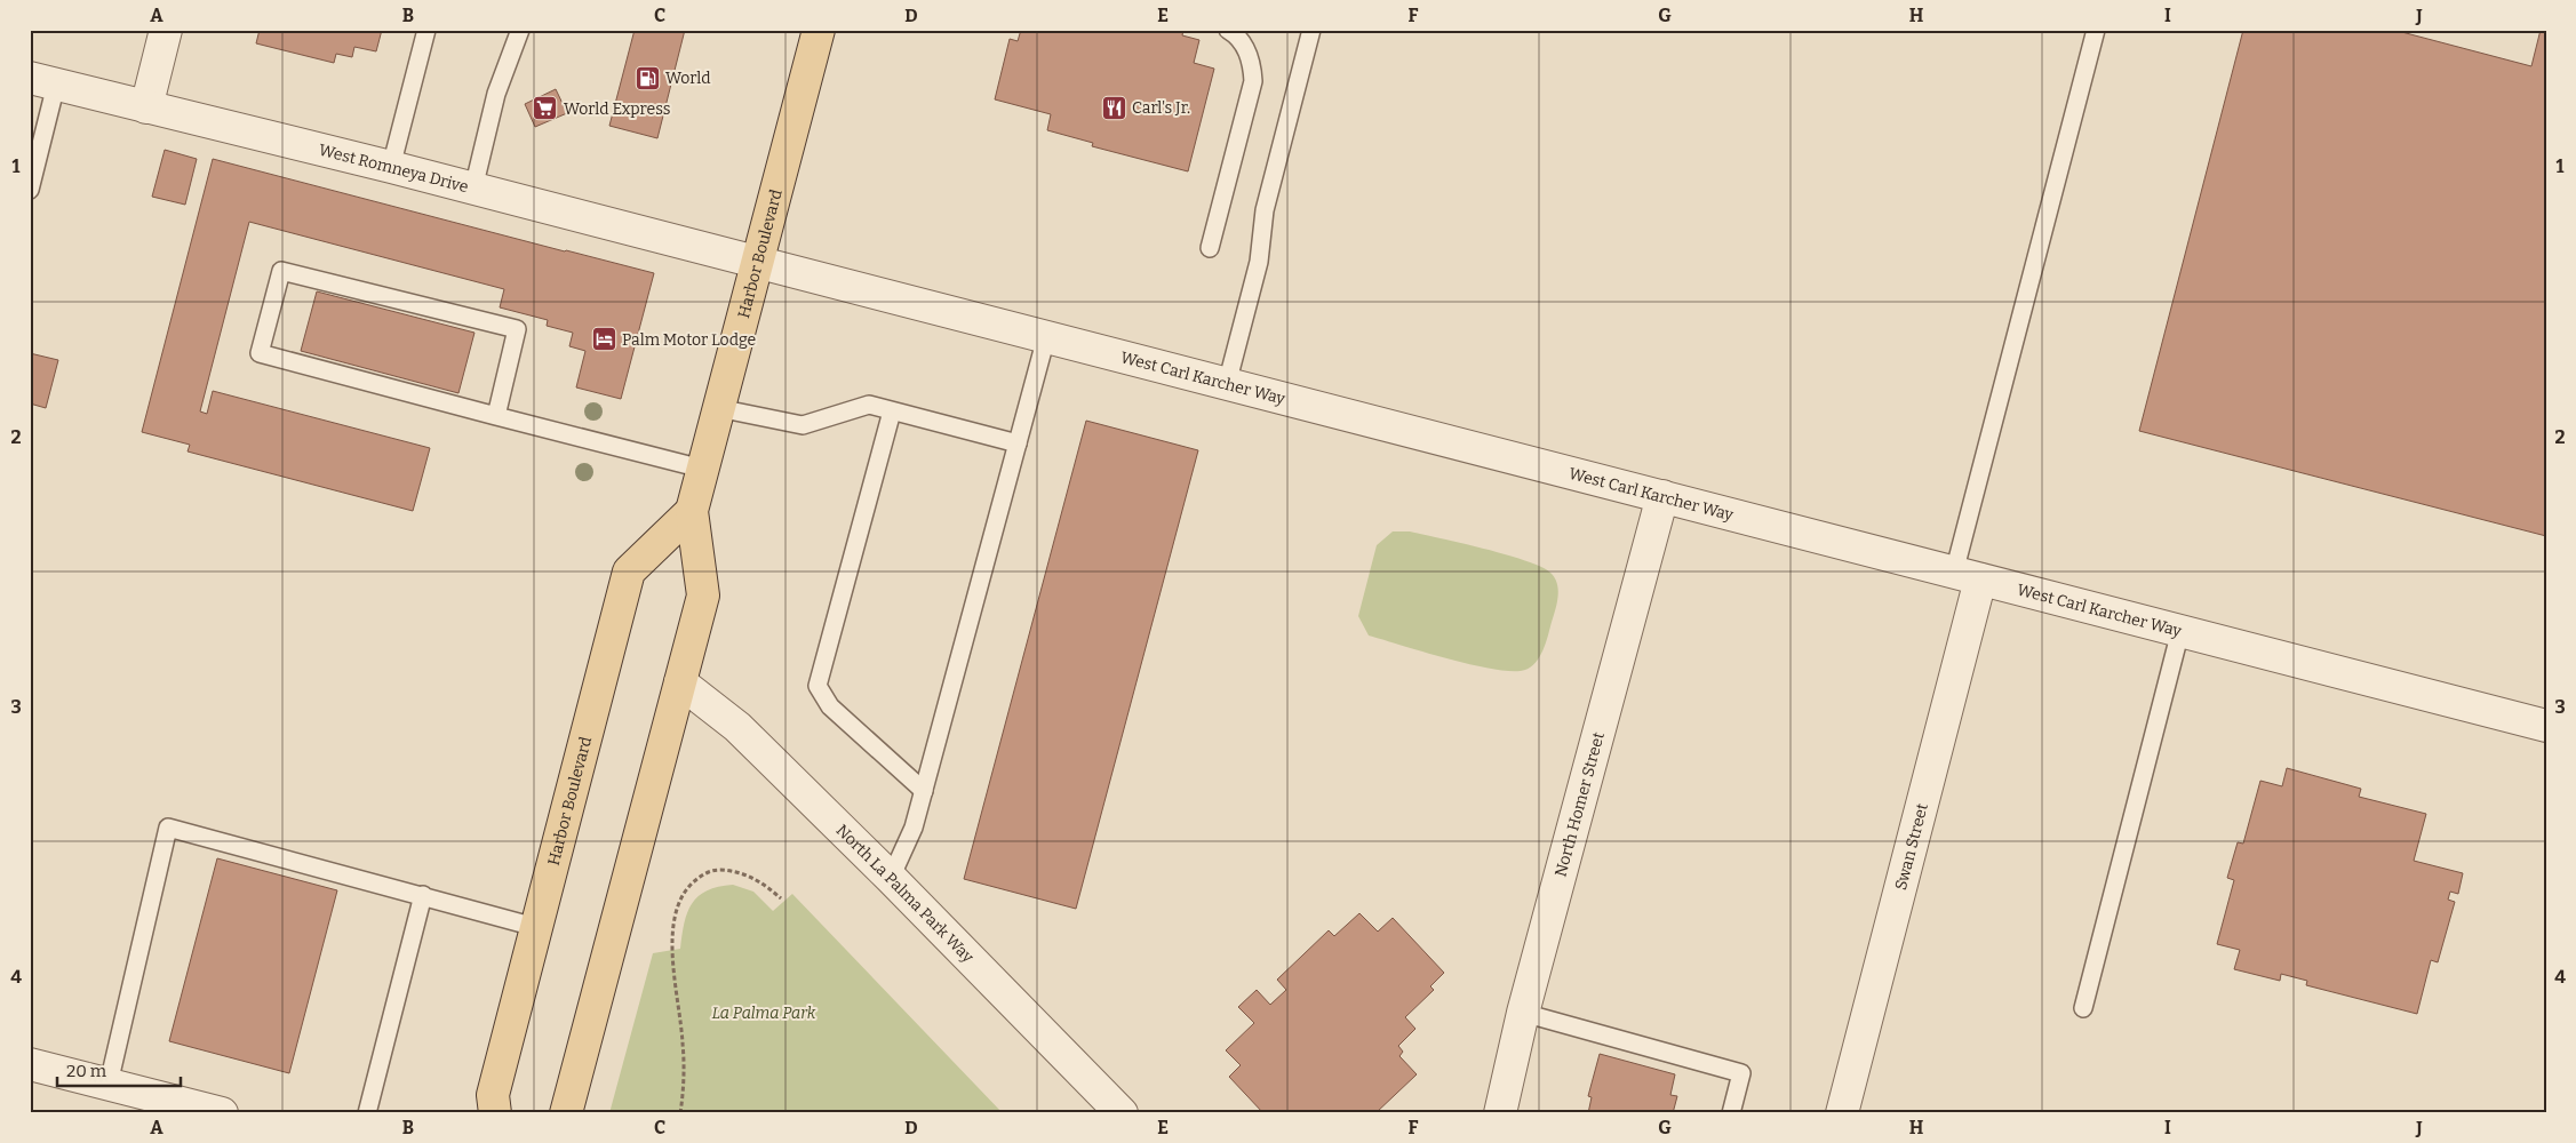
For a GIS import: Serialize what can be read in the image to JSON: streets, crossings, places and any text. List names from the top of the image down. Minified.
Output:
{"streets":{"main road":["Harbor Boulevard"],"street":["West Romneya Drive","West Carl Karcher Way","North Homer Street","Swan Street","North La Palma Park Way"]},"crossings":[["West Romneya Drive","Harbor Boulevard"],["West Romneya Drive","West Carl Karcher Way"],["Harbor Boulevard","West Carl Karcher Way"],["Harbor Boulevard","North La Palma Park Way"],["West Carl Karcher Way","North Homer Street"],["West Carl Karcher Way","Swan Street"]],"parks":["La Palma Park"],"places":{"fuel station":["World"],"restaurant":["Carl's Jr."],"supermarket":["World Express"],"hotel":["Palm Motor Lodge"]},"scale_bar":"20 m","grid":{"columns":["A","B","C","D","E","F","G","H","I","J"],"rows":["1","2","3","4"]}}
